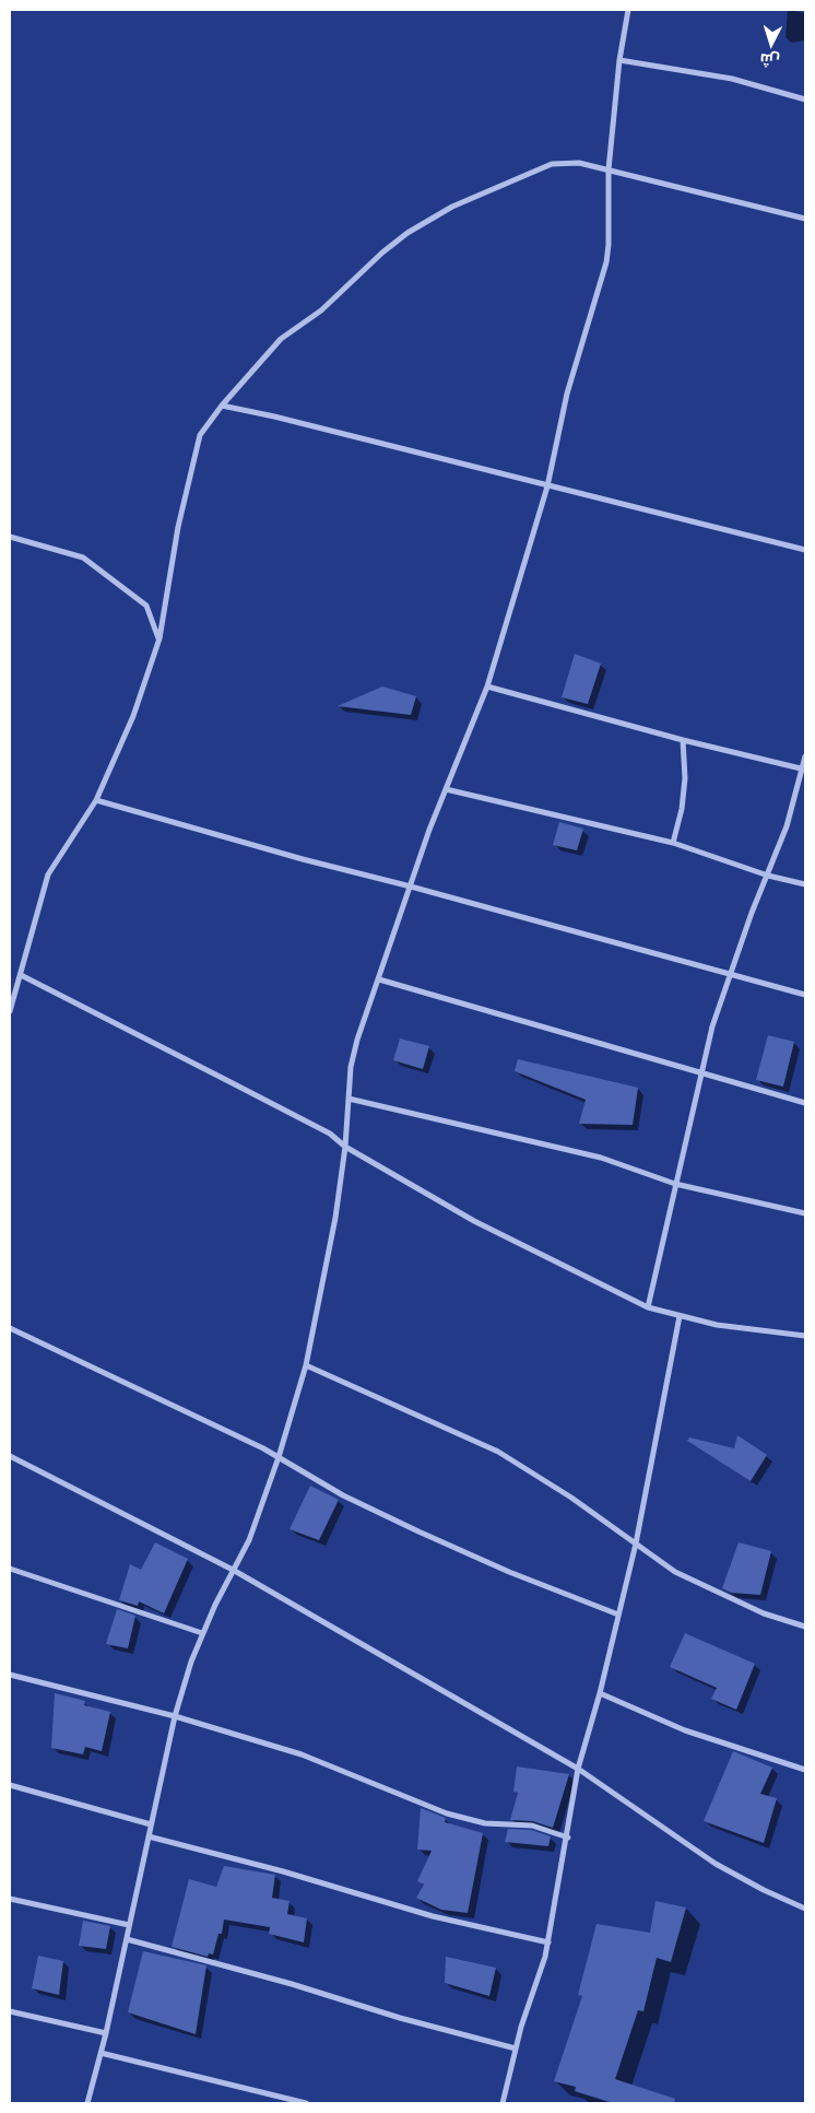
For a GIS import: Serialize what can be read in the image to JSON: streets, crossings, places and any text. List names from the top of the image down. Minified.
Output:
{"north":"bottom"}
